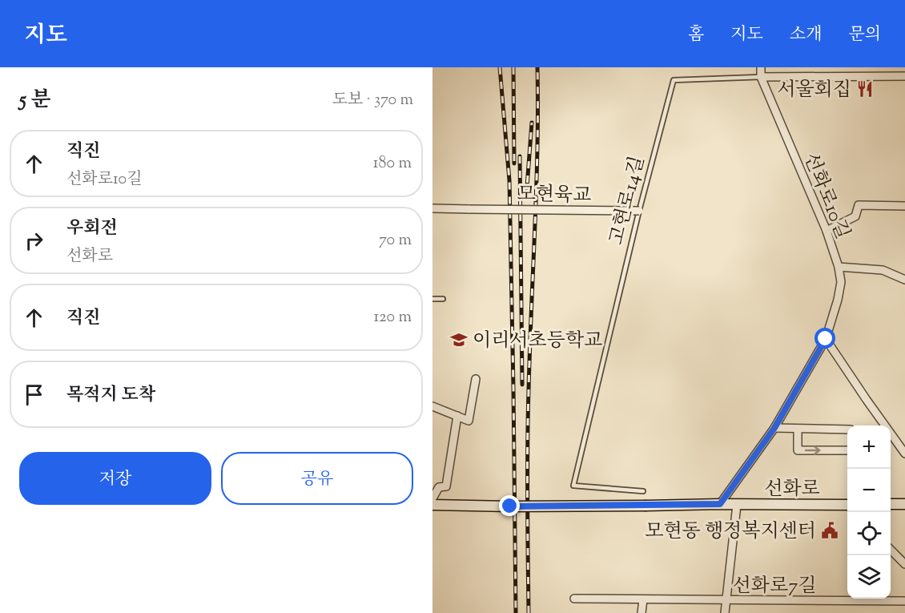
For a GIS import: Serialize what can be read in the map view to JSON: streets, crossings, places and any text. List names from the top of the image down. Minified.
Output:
{"streets":{"main road":["선화로"],"street":["모현육교","선화로10길","고현로14길","선화로7길"]},"crossings":[["모현육교","고현로14길"],["선화로10길","고현로14길"],["선화로10길","선화로"]],"places":{"restaurant":["서울회집"],"school or university":["이리서초등학교"],"public building":["모현동 행정복지센터"]},"page":{"header":"지도","nav":["홈","지도","소개","문의"],"heading":["5 분","도보 · 370 m"],"list":[["직진","선화로10길","180 m"],["우회전","선화로","70 m"],["직진","120 m"],"목적지 도착"],"map_buttons":["+","−"],"buttons":["저장","공유"]}}
